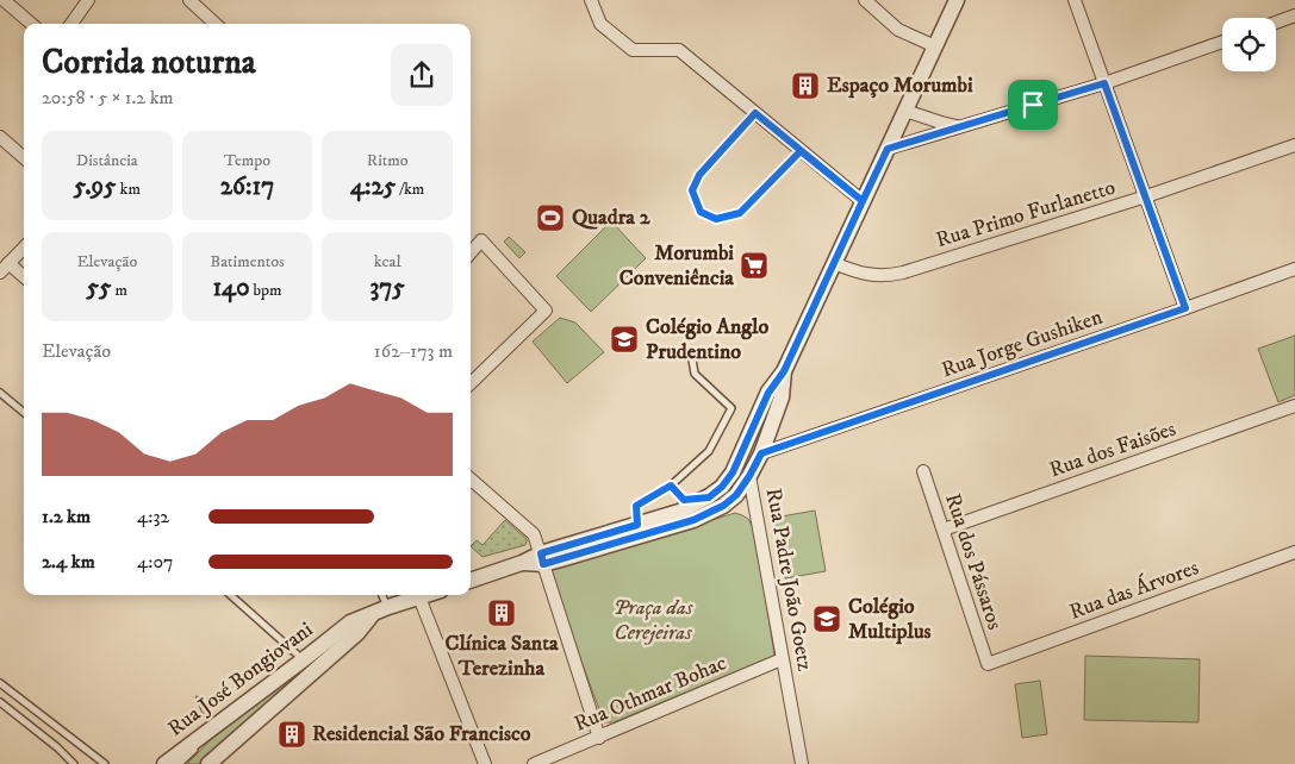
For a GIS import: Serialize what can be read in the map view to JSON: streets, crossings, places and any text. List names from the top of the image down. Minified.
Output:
{"streets":{"street":["Rua Primo Furlanetto","Rua Jorge Gushiken","Rua dos Faisões","Rua dos Pássaros","Rua Padre João Goetz","Rua das Árvores","Rua José Bongiovani","Rua Othmar Bohac"]},"crossings":[["Rua Primo Furlanetto","Rua Padre João Goetz"],["Rua Jorge Gushiken","Rua Padre João Goetz"],["Rua dos Faisões","Rua dos Pássaros"],["Rua dos Pássaros","Rua das Árvores"],["Rua Padre João Goetz","Rua Othmar Bohac"]],"parks":["Praça das Cerejeiras"],"places":{"building":["Espaço Morumbi","Clínica Santa Terezinha","Residencial São Francisco"],"sports":["Quadra 2"],"supermarket":["Morumbi Conveniência"],"school or university":["Colégio Anglo Prudentino","Colégio Multiplus"]},"page":{"heading":["Corrida noturna","20:58 · 5 × 1.2 km"],"stats":[["Distância","5.95 km"],["Tempo","26:17"],["Ritmo","4:25 /km"],["Elevação","55 m"],["Batimentos","140 bpm"],["kcal","375"]],"chart":["Elevação","162–173 m"],"list":[{"name":"1.2 km","note":"4:32"},{"name":"2.4 km","note":"4:07"}]}}
